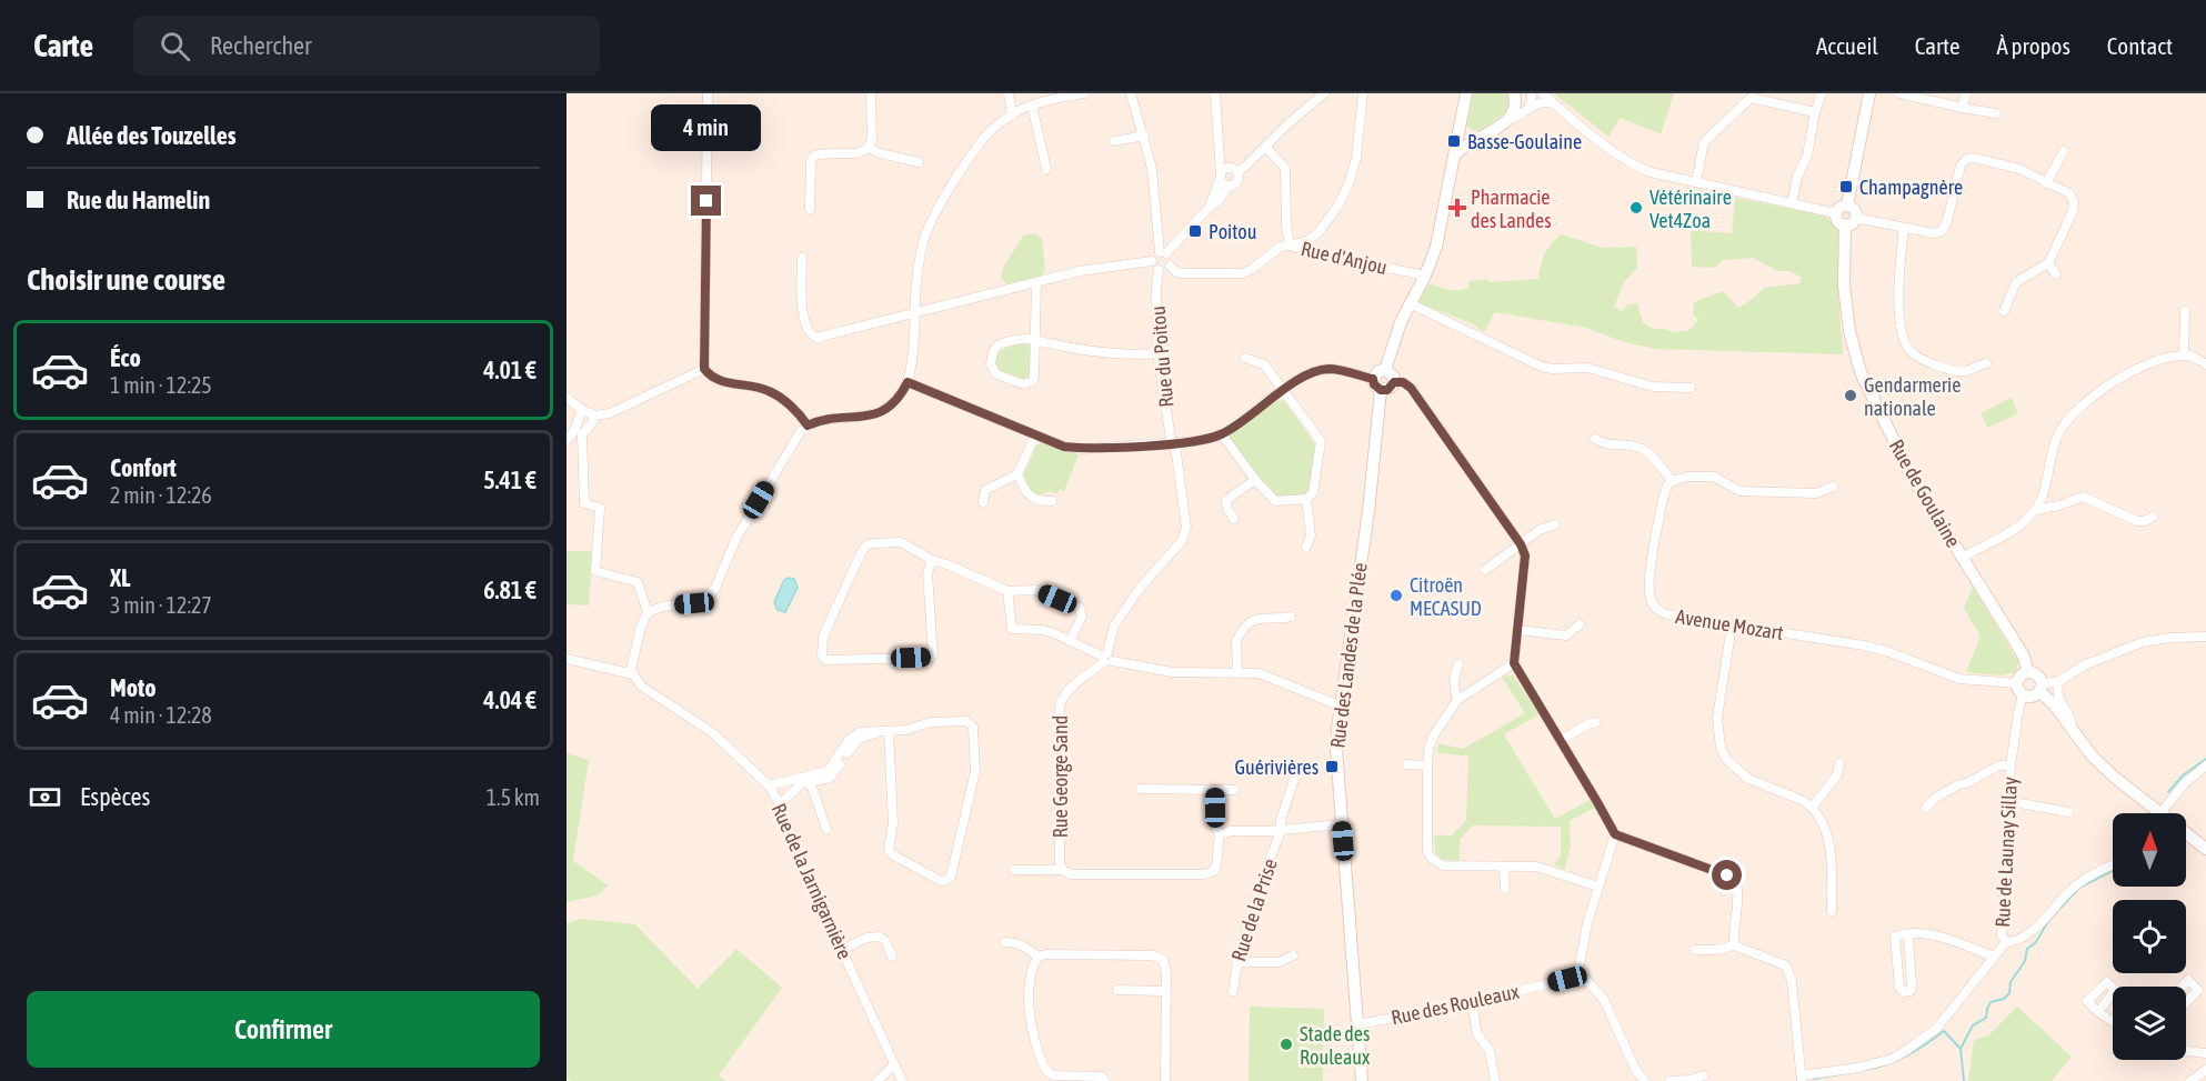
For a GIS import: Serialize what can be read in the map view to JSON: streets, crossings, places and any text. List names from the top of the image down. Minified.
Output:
{"streets":{"street":["Rue d'Anjou","Rue du Poitou","Rue de Goulaine","Avenue Mozart","Rue des Landes de la Plée","Rue George Sand","Rue de Launay Sillay","Rue de la Jarnigarnière","Rue de la Prise","Rue des Rouleaux"]},"crossings":[["Rue du Poitou","Rue George Sand"],["Rue de Goulaine","Avenue Mozart"],["Rue de Goulaine","Rue de Launay Sillay"],["Avenue Mozart","Rue de Launay Sillay"],["Rue des Landes de la Plée","Rue des Rouleaux"]],"places":{"transit":["Basse-Goulaine","Champagnère","Poitou","Guérivières"],"health":["Pharmacie des Landes"],"other":["Vétérinaire Vet4Zoa","Gendarmerie nationale","Citroën MECASUD","Stade des Rouleaux"]},"north":"top","page":{"header":"Carte","search":"Rechercher","nav":["Accueil","Carte","À propos","Contact"],"banner":["Allée des Touzelles","Rue du Hamelin"],"bubble":"4 min","heading":"Choisir une course","list":[{"name":"Éco","note":"1 min · 12:25","value":"4.01 €"},{"name":"Confort","note":"2 min · 12:26","value":"5.41 €"},{"name":"XL","note":"3 min · 12:27","value":"6.81 €"},{"name":"Moto","note":"4 min · 12:28","value":"4.04 €"}],"pay":["Espèces","1.5 km"],"buttons":"Confirmer"}}
